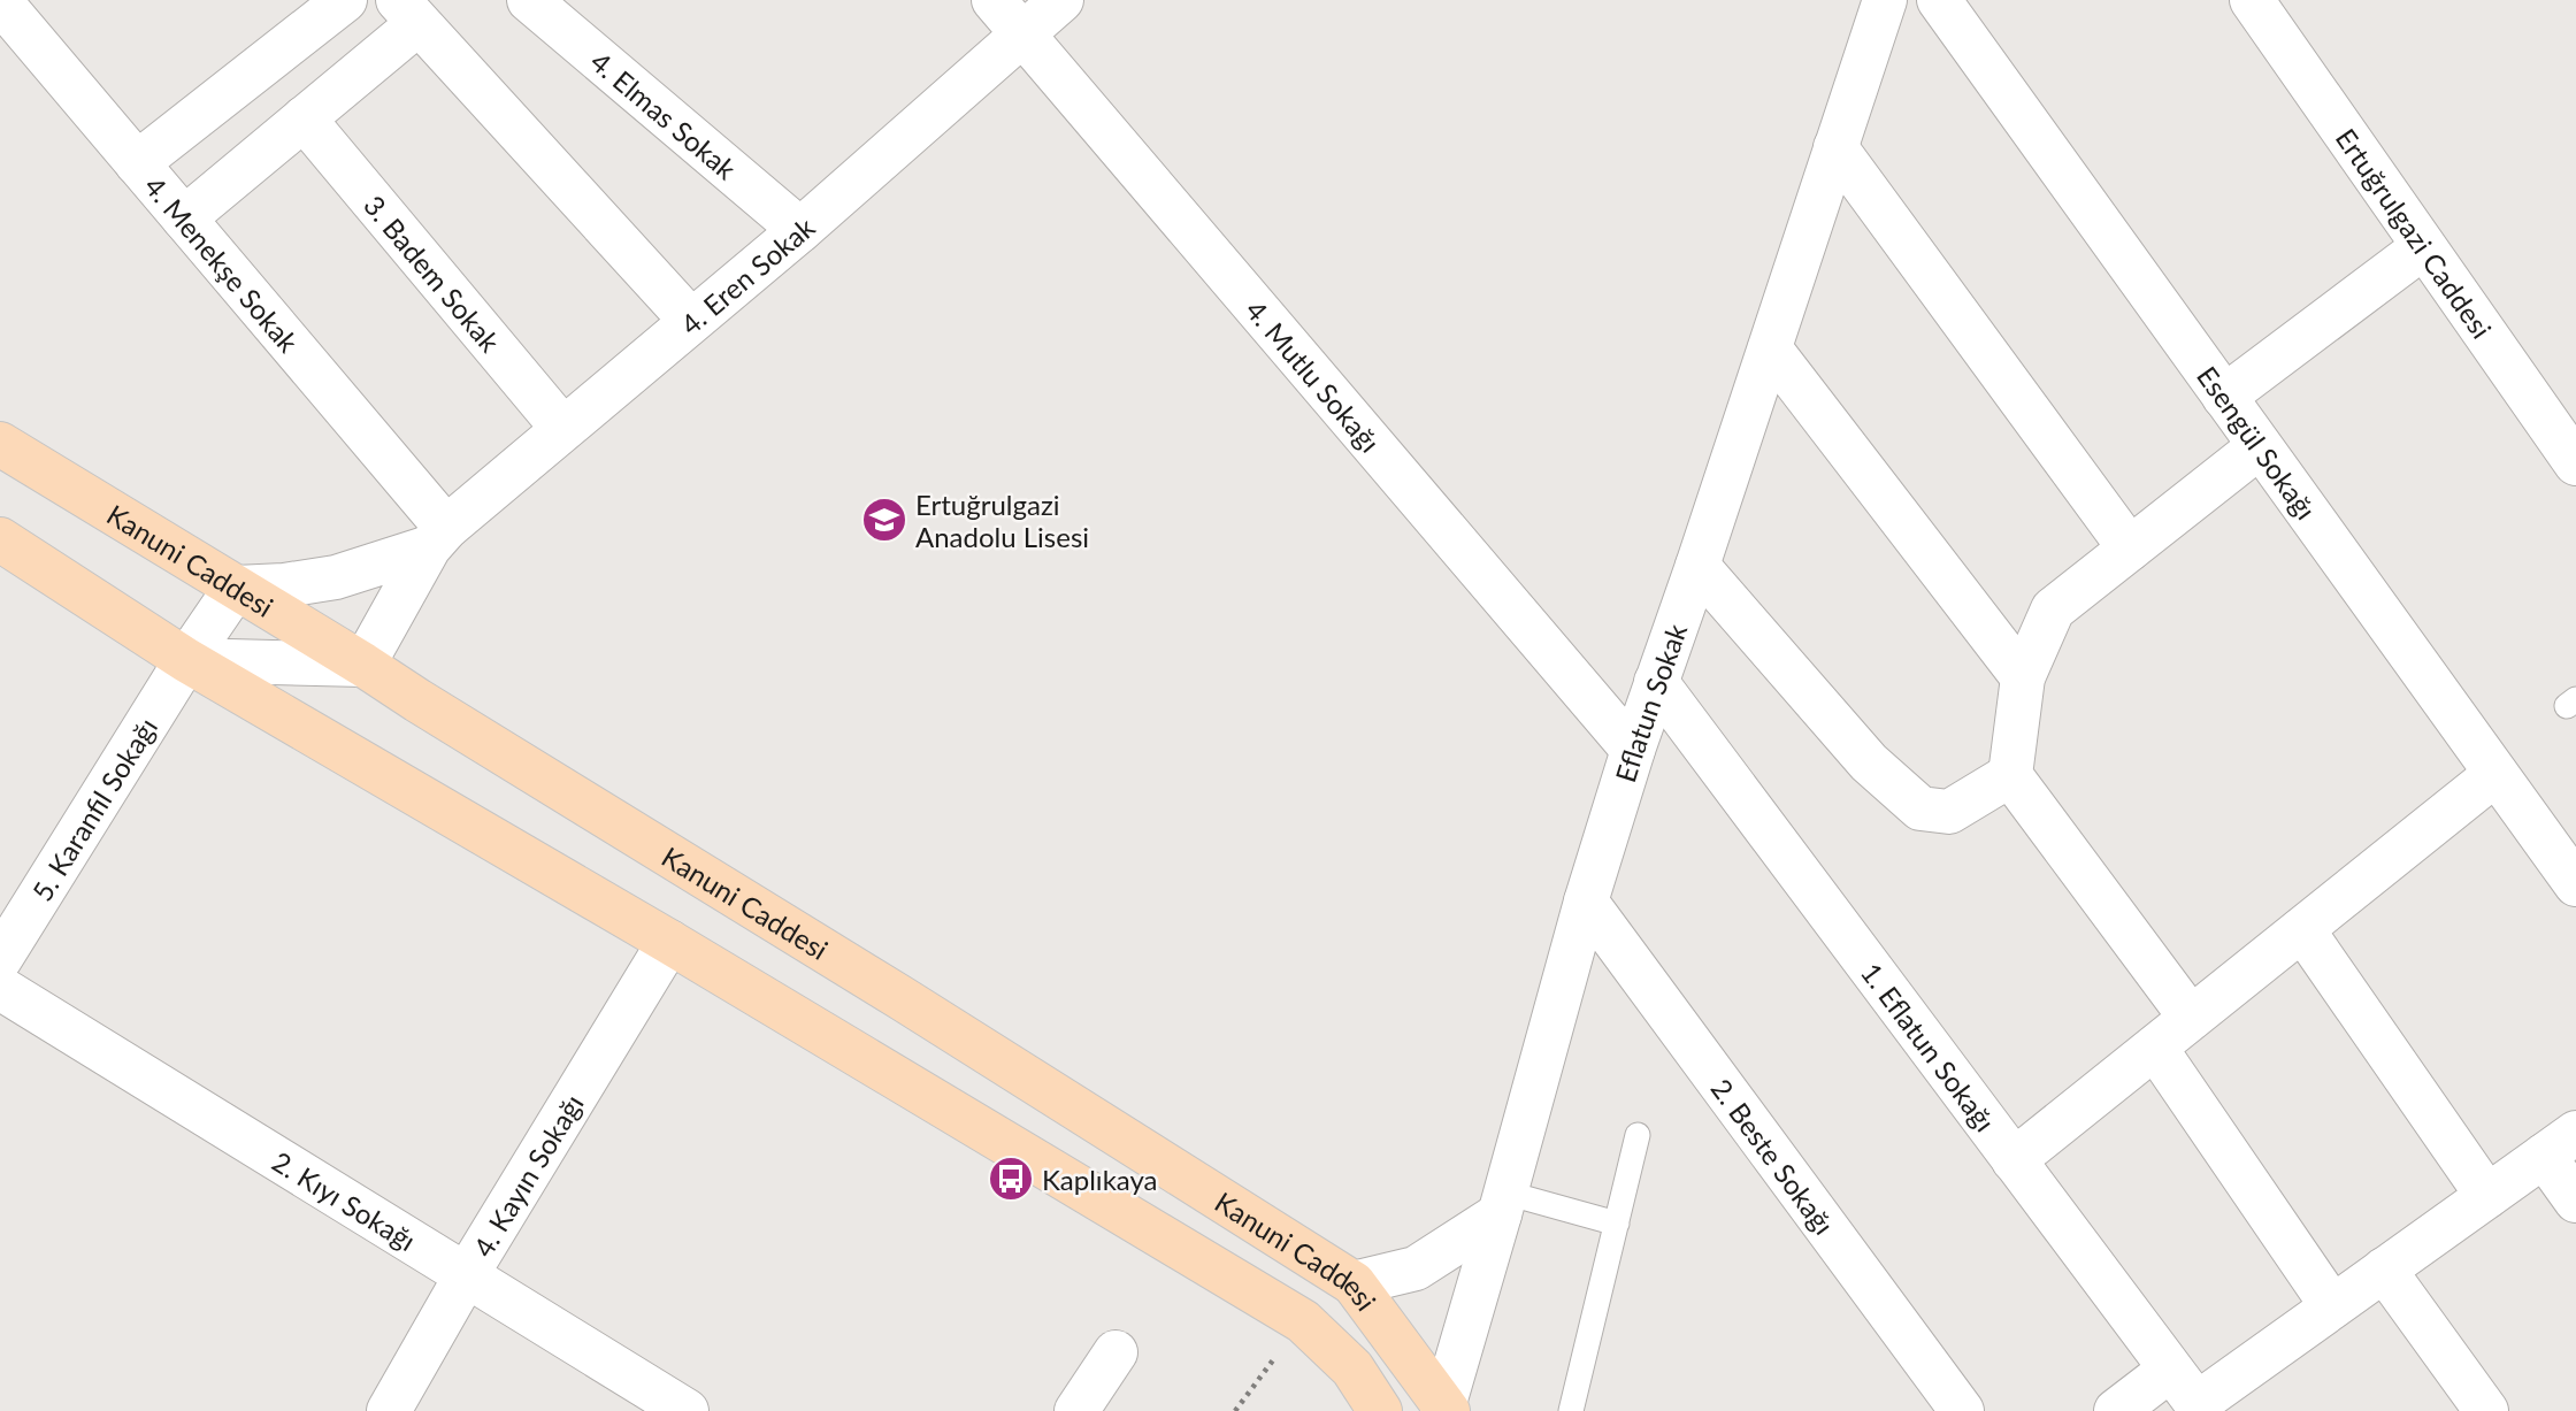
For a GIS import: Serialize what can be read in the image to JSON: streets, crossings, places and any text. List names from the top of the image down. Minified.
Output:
{"streets":{"main road":["Kanuni Caddesi"],"street":["4. Elmas Sokak","Ertuğrulgazi Caddesi","4. Menekşe Sokak","3. Badem Sokak","4. Eren Sokak","4. Mutlu Sokağı","Esengül Sokağı","Eflatun Sokak","5. Karanfil Sokağı","1. Eflatun Sokağı","2. Beste Sokağı","4. Kayın Sokağı","2. Kıyı Sokağı"]},"crossings":[["4. Elmas Sokak","4. Eren Sokak"],["4. Menekşe Sokak","4. Eren Sokak"],["3. Badem Sokak","4. Eren Sokak"],["4. Eren Sokak","4. Mutlu Sokağı"],["4. Eren Sokak","Kanuni Caddesi"],["4. Eren Sokak","5. Karanfil Sokağı"],["4. Mutlu Sokağı","Eflatun Sokak"],["Kanuni Caddesi","Eflatun Sokak"],["Kanuni Caddesi","5. Karanfil Sokağı"],["Kanuni Caddesi","4. Kayın Sokağı"],["Eflatun Sokak","1. Eflatun Sokağı"],["Eflatun Sokak","2. Beste Sokağı"],["4. Kayın Sokağı","2. Kıyı Sokağı"]],"places":{"school or university":["Ertuğrulgazi Anadolu Lisesi"],"bus stop":["Kaplıkaya"]}}
